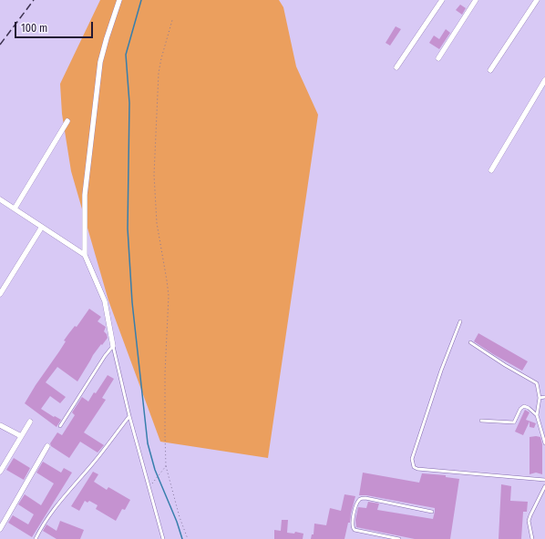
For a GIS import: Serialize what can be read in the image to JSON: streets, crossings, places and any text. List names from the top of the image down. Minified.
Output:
{"scale_bar":"100 m"}
